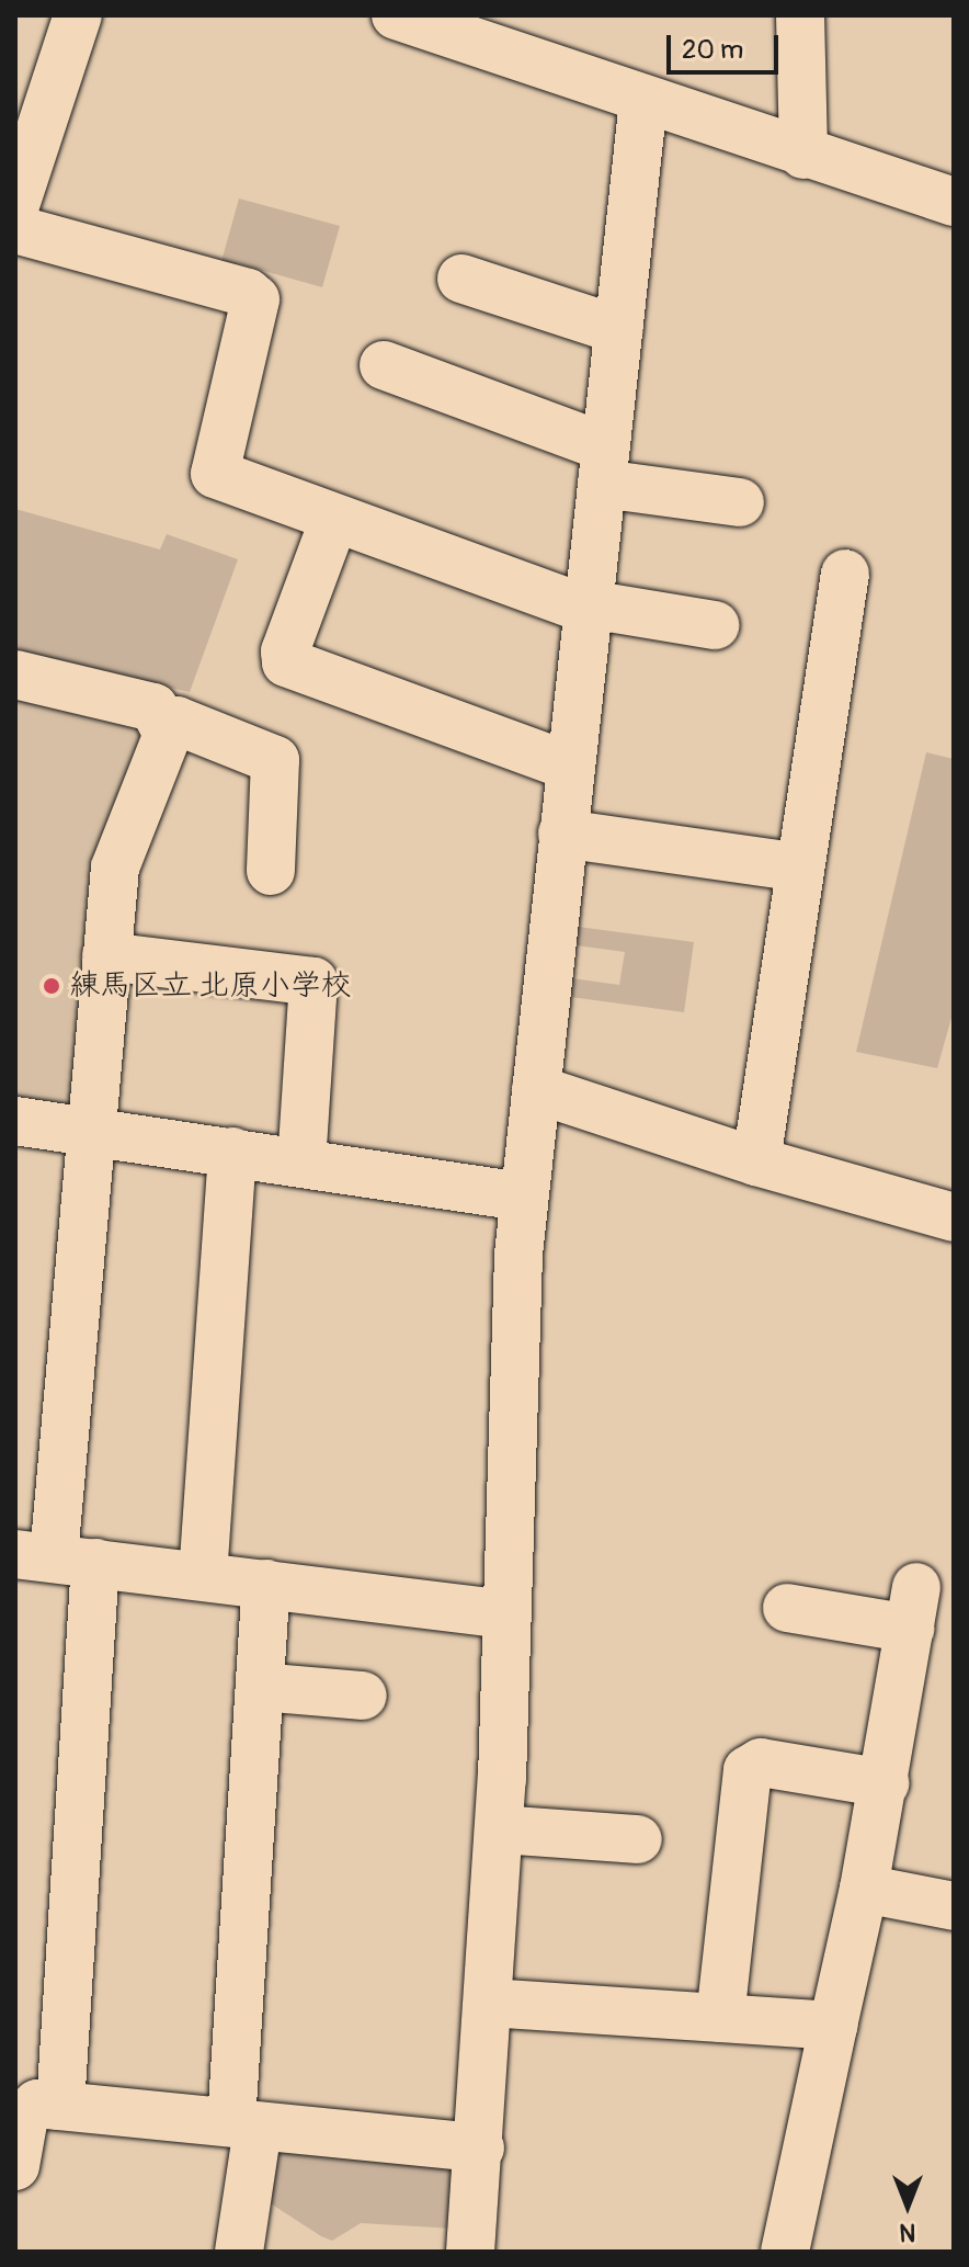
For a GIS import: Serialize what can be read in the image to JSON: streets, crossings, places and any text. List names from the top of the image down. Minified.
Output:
{"places":["練馬区立 北原小学校"],"scale_bar":"20 m","north":"bottom"}
